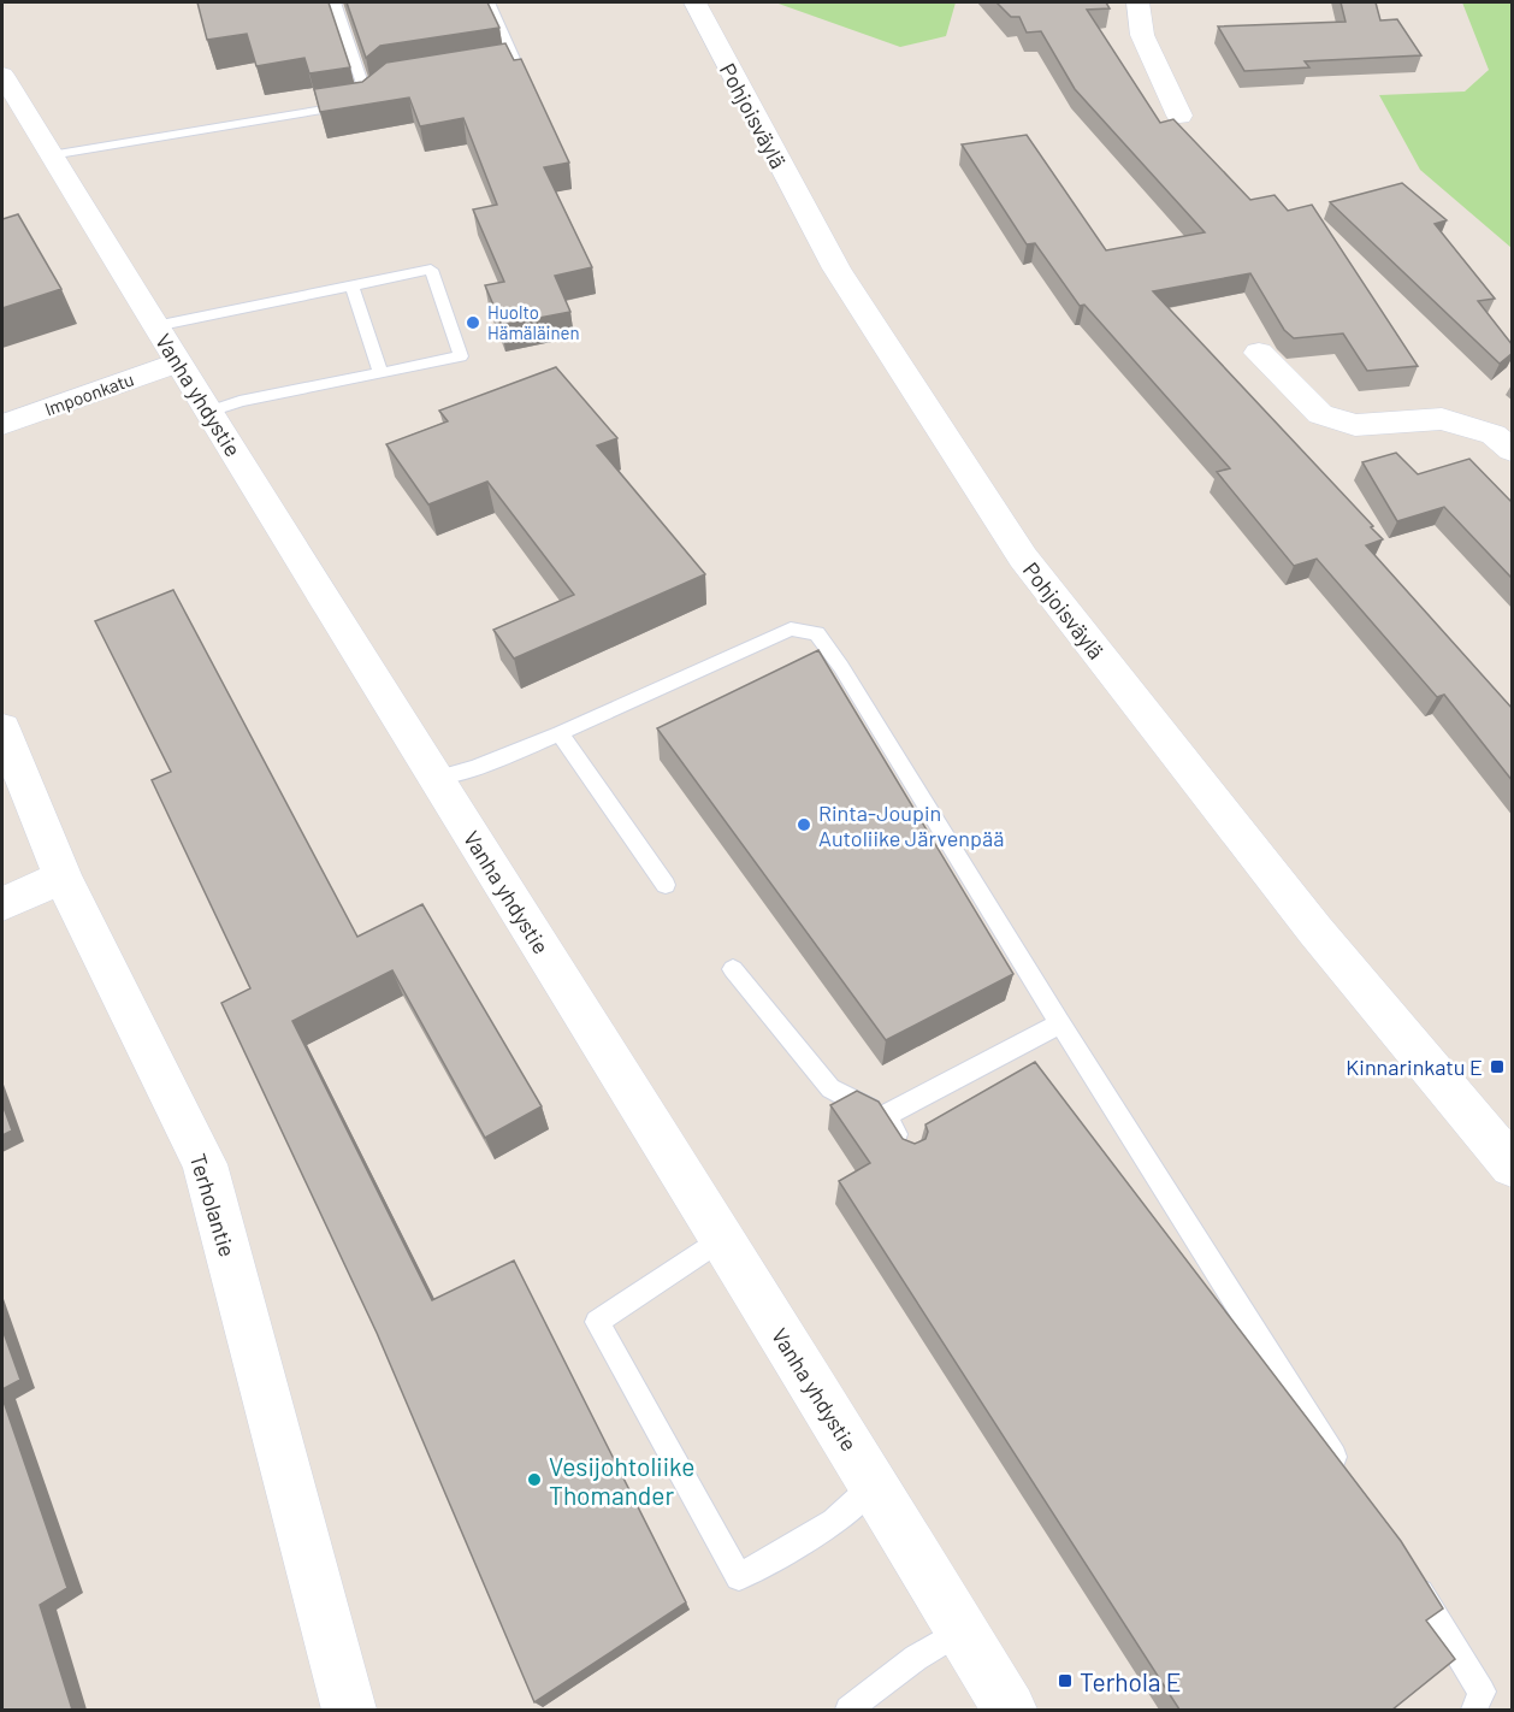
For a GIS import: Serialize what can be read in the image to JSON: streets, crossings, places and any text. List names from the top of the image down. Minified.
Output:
{"streets":{"street":["Pohjoisväylä","Impoonkatu","Vanha yhdystie","Terholantie"]},"crossings":[["Impoonkatu","Vanha yhdystie"]],"places":{"other":["Huolto Hämäläinen","Rinta-Joupin Autoliike Järvenpää","Vesijohtoliike Thomander"],"transit":["Kinnarinkatu E","Terhola E"]}}
